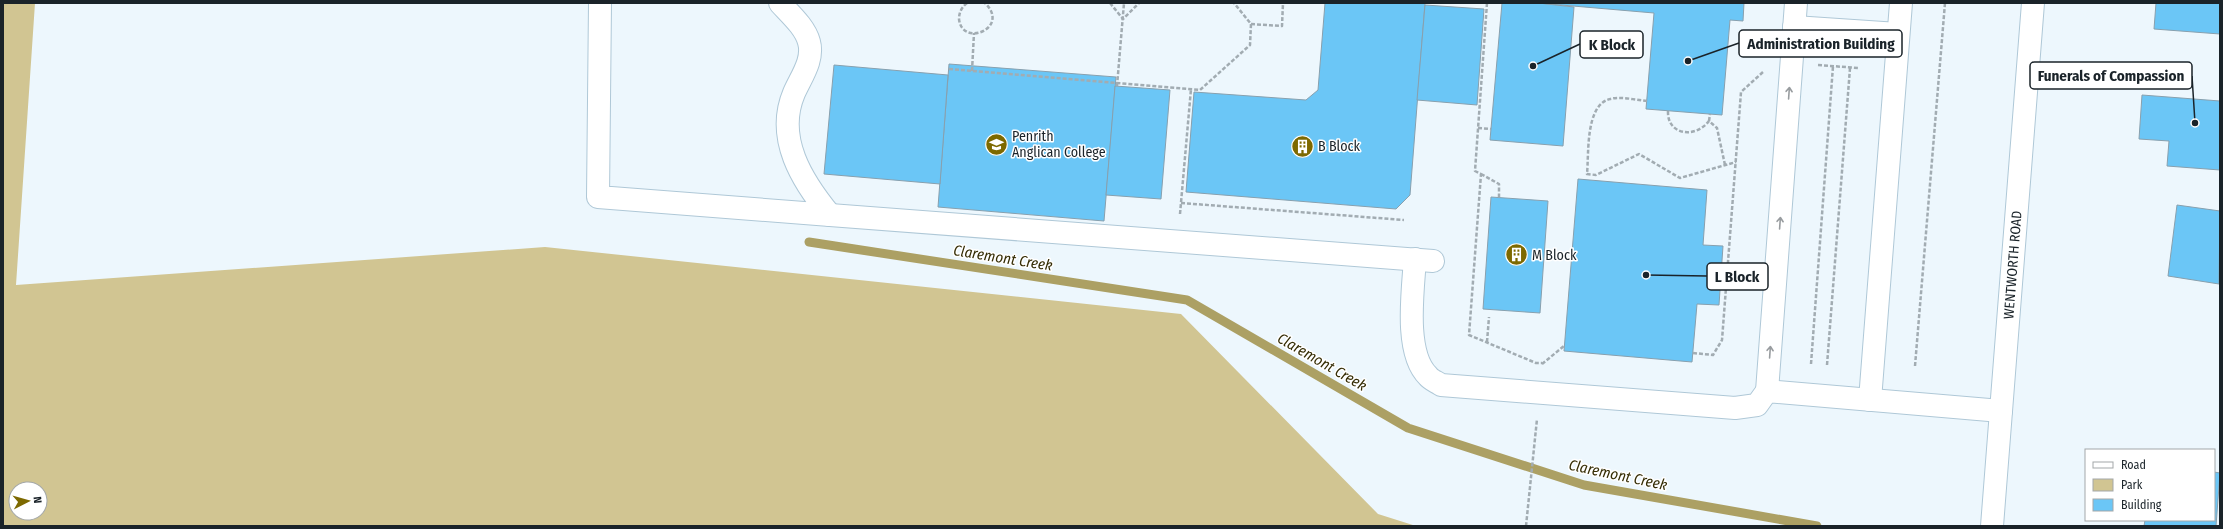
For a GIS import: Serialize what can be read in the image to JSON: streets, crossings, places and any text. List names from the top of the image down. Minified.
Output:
{"streets":{"street":["WENTWORTH ROAD"]},"water":["Claremont Creek"],"places":{"other":["Administration Building","K Block","Funerals of Compassion","L Block"],"school or university":["Penrith Anglican College"],"building":["B Block","M Block"]},"legend":["Road","Park","Building"],"north":"right"}
